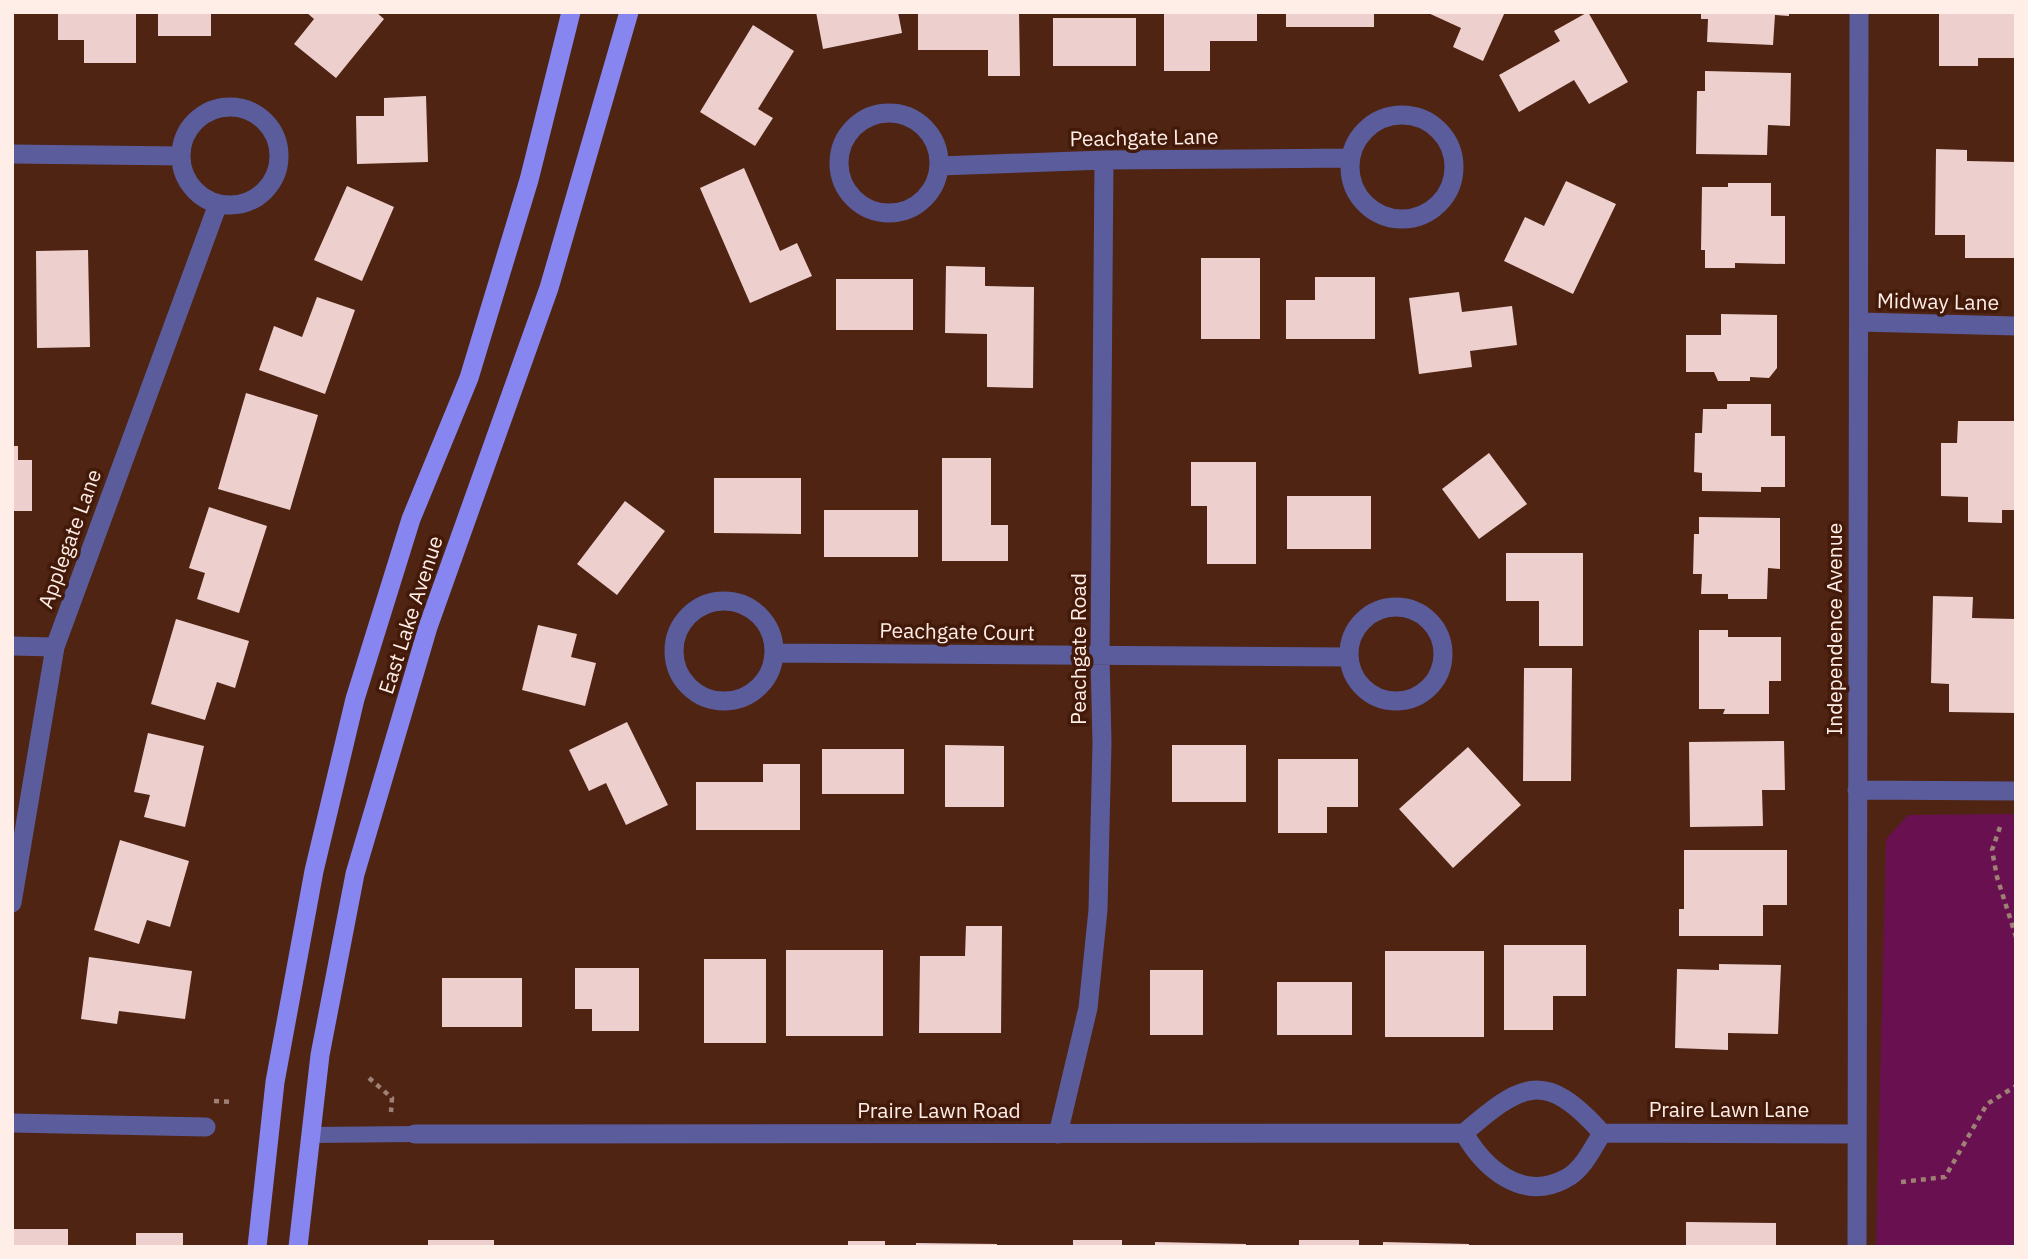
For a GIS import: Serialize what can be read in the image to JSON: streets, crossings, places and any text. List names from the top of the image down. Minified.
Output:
{"streets":{"main road":["East Lake Avenue"],"street":["Peachgate Lane","Midway Lane","Applegate Lane","Independence Avenue","Peachgate Court","Peachgate Road","Praire Lawn Lane","Praire Lawn Road"]},"crossings":[["Peachgate Lane","Peachgate Road"],["Midway Lane","Independence Avenue"],["Independence Avenue","Praire Lawn Lane"],["Peachgate Court","Peachgate Road"],["Peachgate Road","Praire Lawn Road"],["Praire Lawn Lane","Praire Lawn Road"]]}
